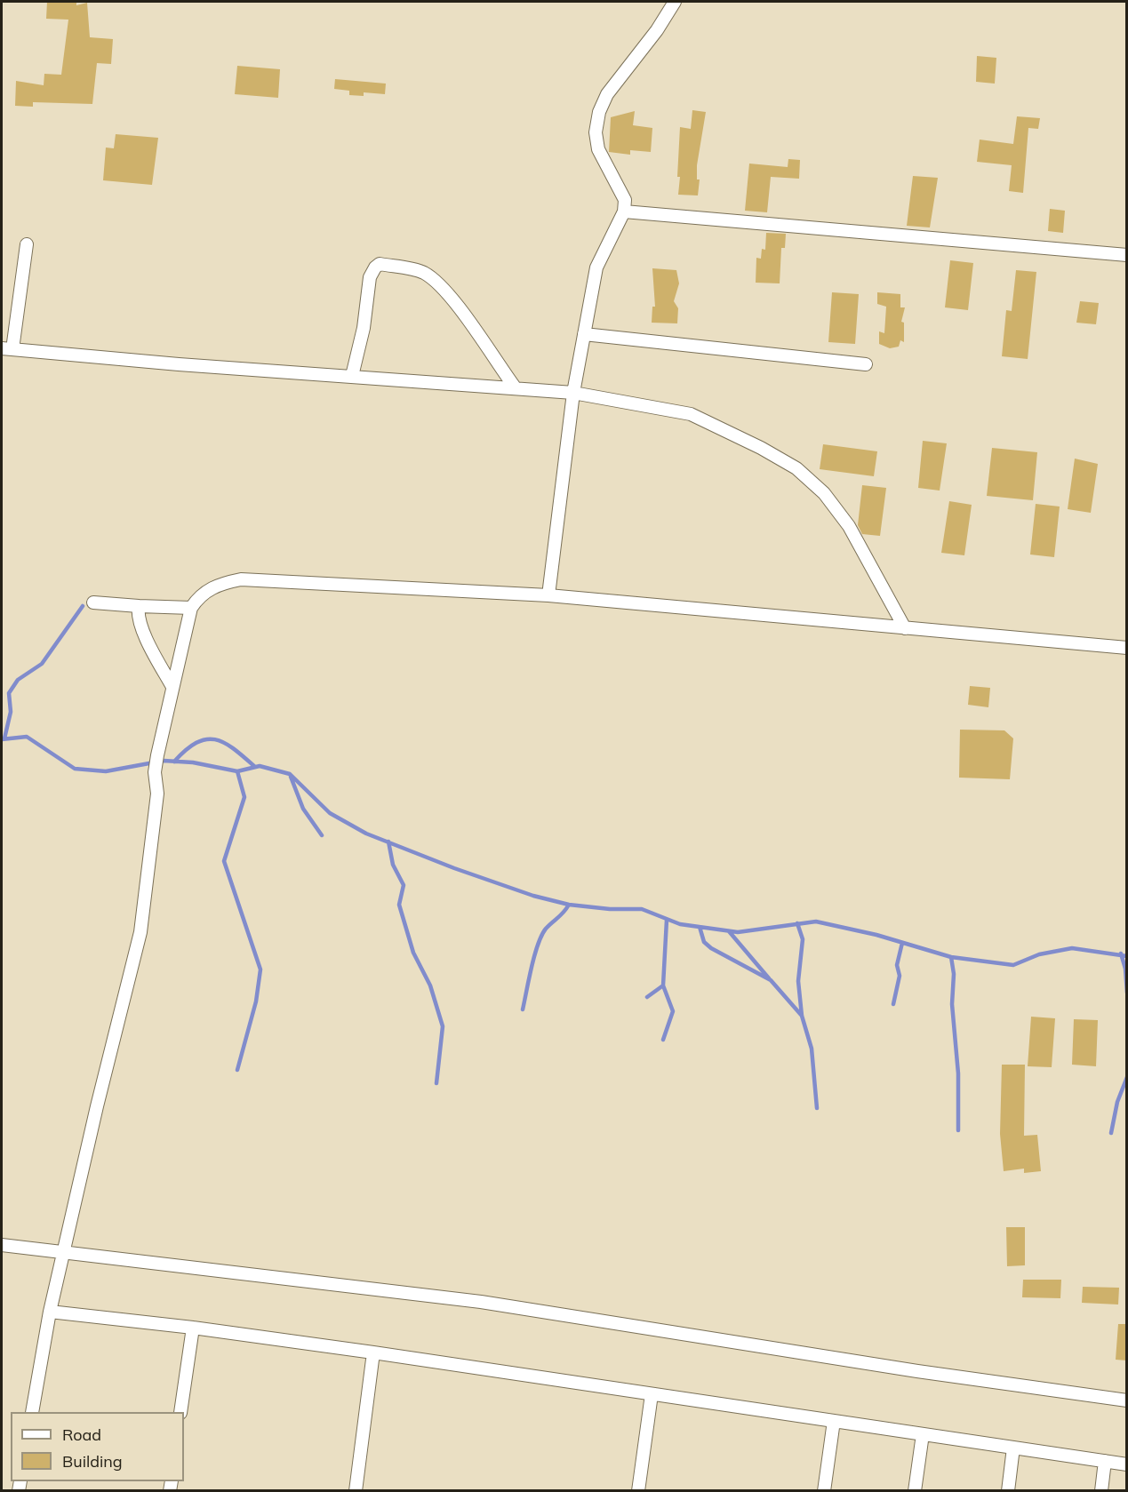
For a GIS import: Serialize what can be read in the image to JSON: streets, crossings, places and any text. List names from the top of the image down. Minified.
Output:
{"legend":["Road","Building"]}
